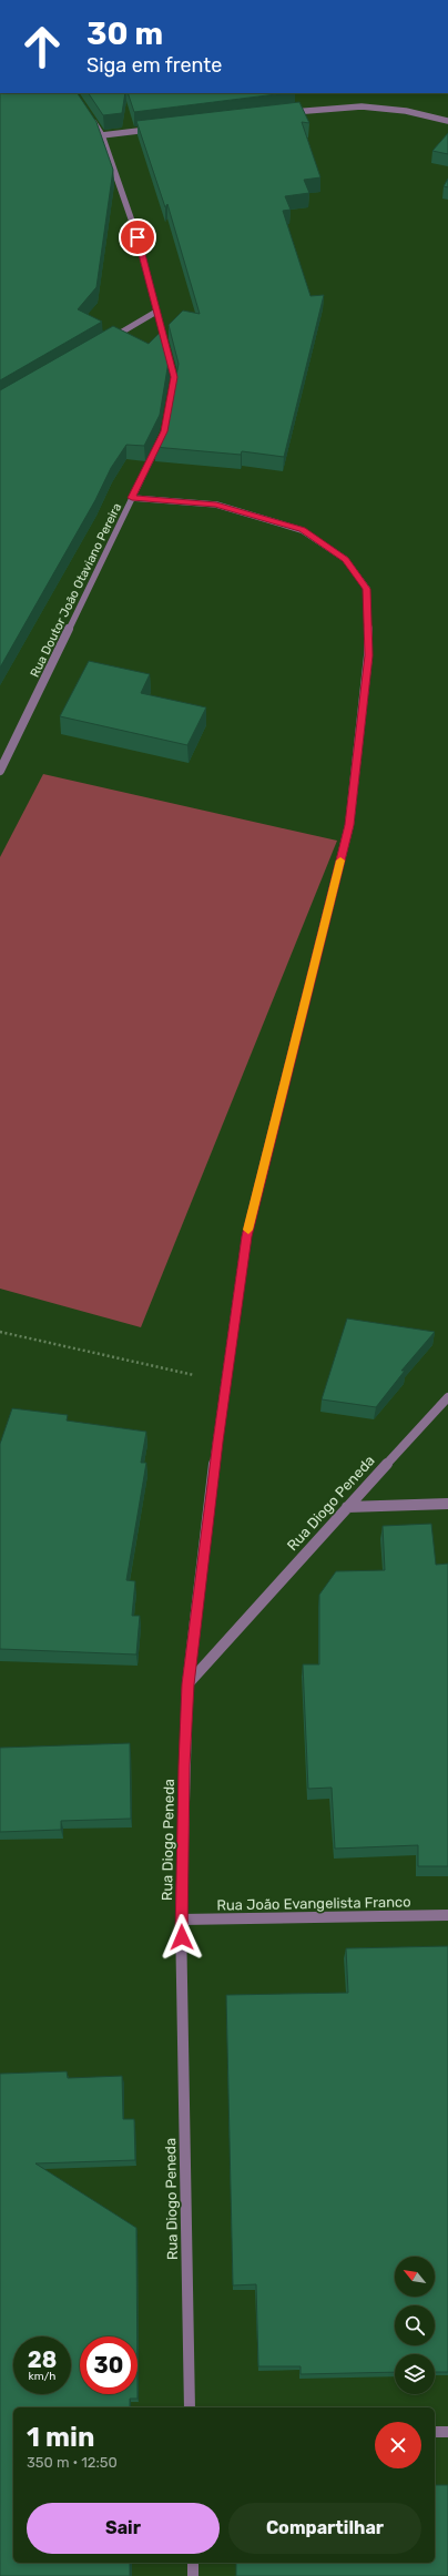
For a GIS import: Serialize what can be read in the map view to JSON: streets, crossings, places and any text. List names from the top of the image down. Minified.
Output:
{"streets":{"street":["Rua Doutor João Otaviano Pereira","Rua Diogo Peneda","Rua João Evangelista Franco"]},"crossings":[["Rua Diogo Peneda","Rua João Evangelista Franco"]],"north":"top left","page":{"turn":["30 m","Siga em frente"],"speed":"28 km/h","limit":"30","heading":["1 min","350 m · 12:50"],"buttons":["Sair","Compartilhar"]}}
